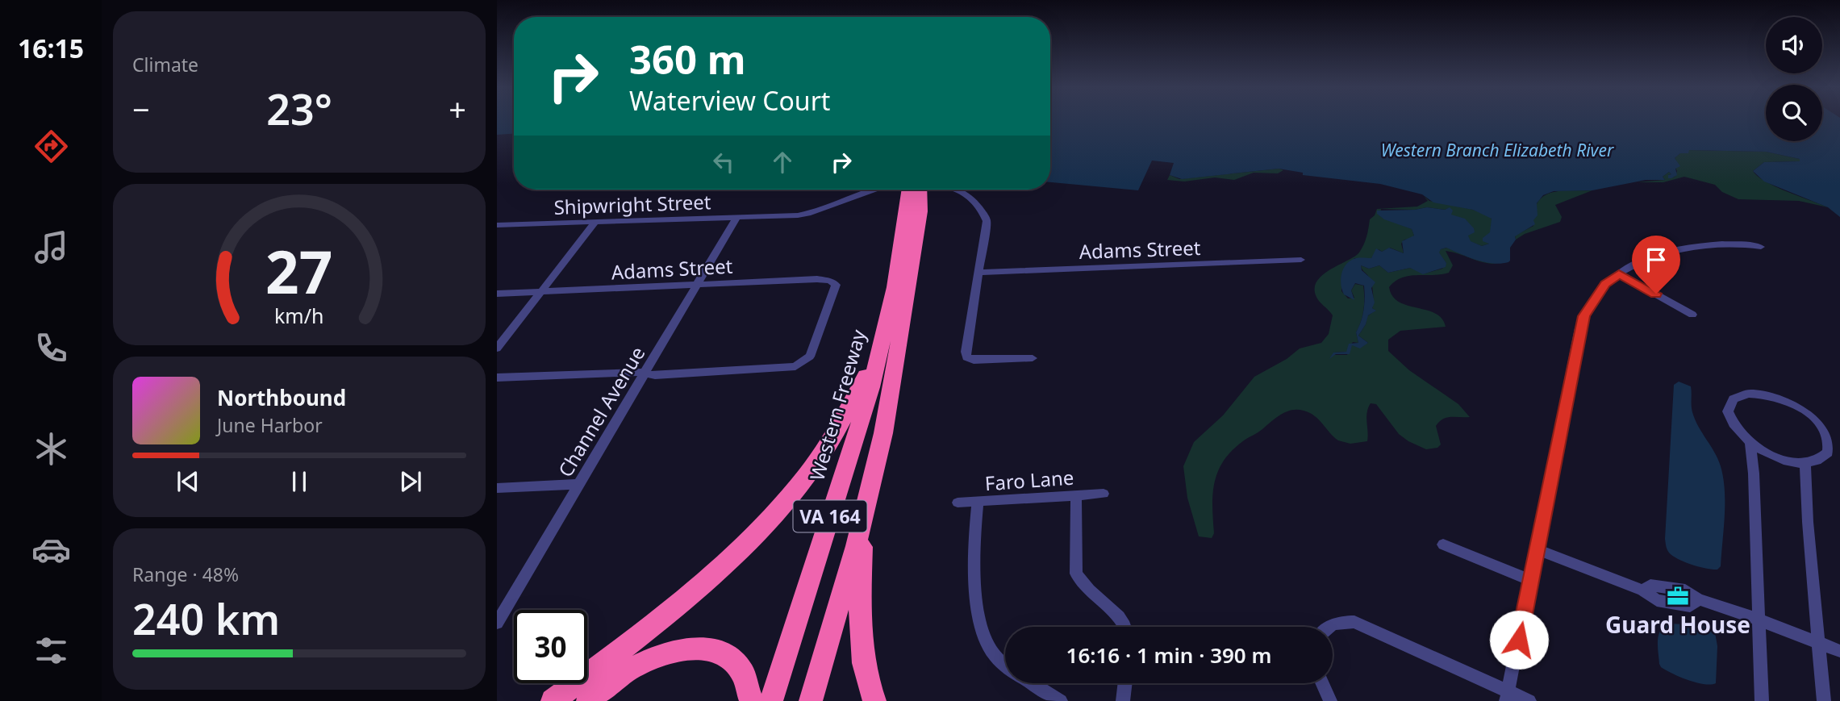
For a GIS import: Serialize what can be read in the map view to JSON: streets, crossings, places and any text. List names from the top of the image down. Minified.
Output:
{"streets":{"highway":["Western Freeway","VA 164"],"street":["Shipwright Street","Adams Street","Channel Avenue","Faro Lane"]},"crossings":[["Shipwright Street","Channel Avenue"],["Adams Street","Channel Avenue"]],"water":["Western Branch Elizabeth River"],"places":{"office":["Guard House"]},"page":{"tabs":"16:15","tile":["Climate",["Range · 48%","240 km"]],"turn":["360 m","Waterview Court"],"heat":["−","23°","+"],"song":["Northbound","June Harbor"],"limit":"30","trip":"16:16 · 1 min · 390 m","gauge":["27","km/h"]}}
